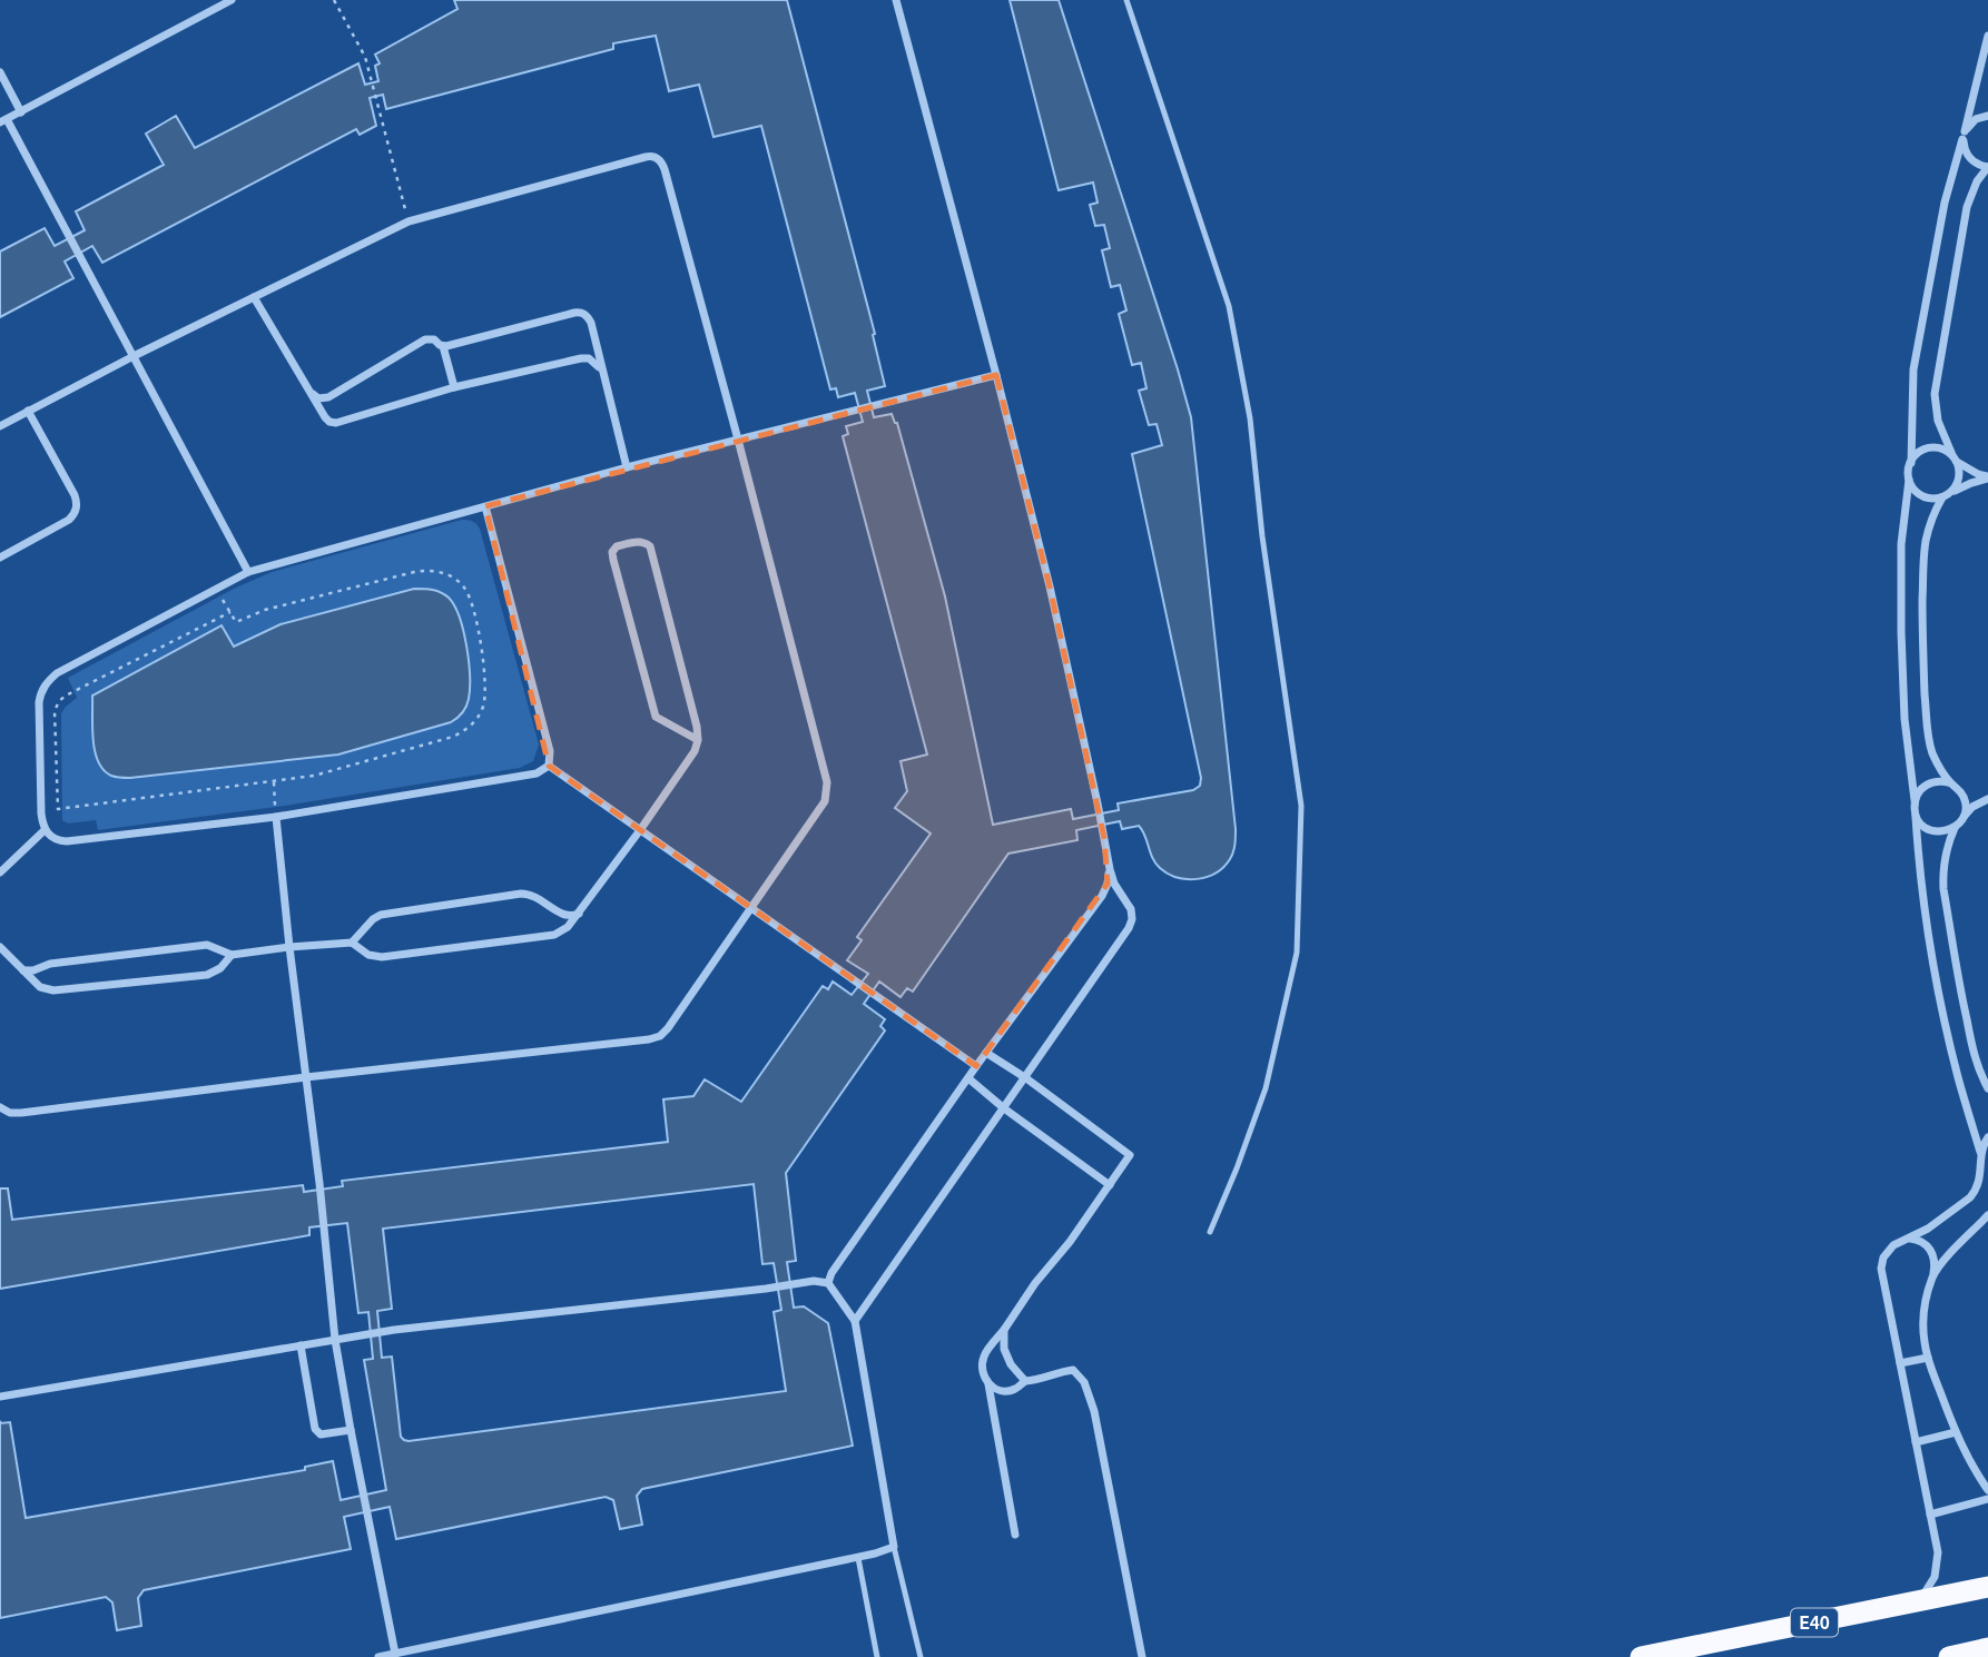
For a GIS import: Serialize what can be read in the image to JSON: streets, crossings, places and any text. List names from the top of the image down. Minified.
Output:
{"streets":{"highway":["E40"]}}
